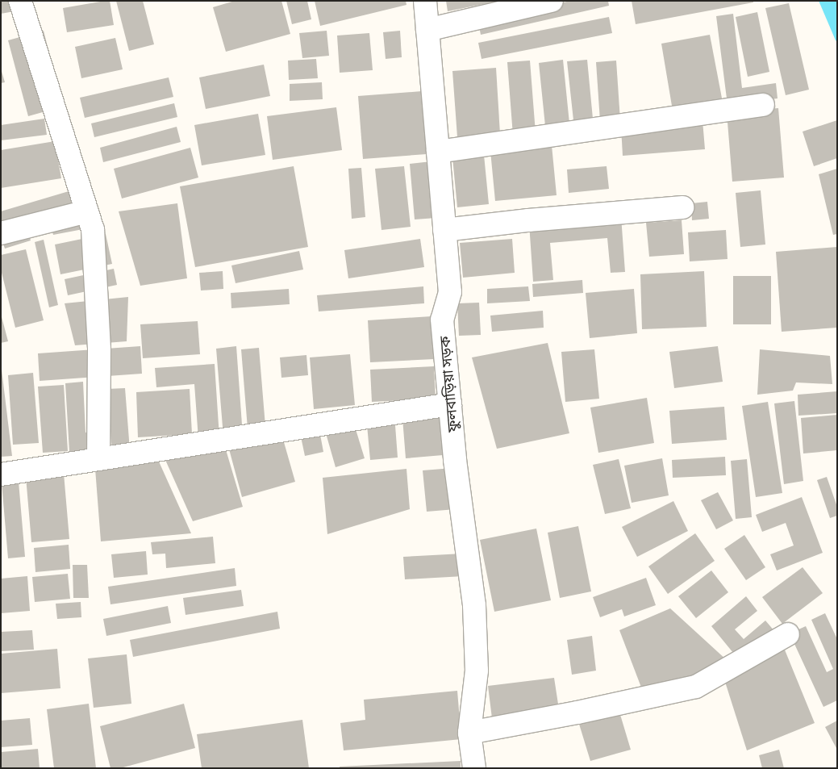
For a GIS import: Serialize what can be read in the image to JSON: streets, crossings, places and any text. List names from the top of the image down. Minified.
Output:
{"streets":{"street":["ফুলবাড়িয়া সড়ক"]}}
